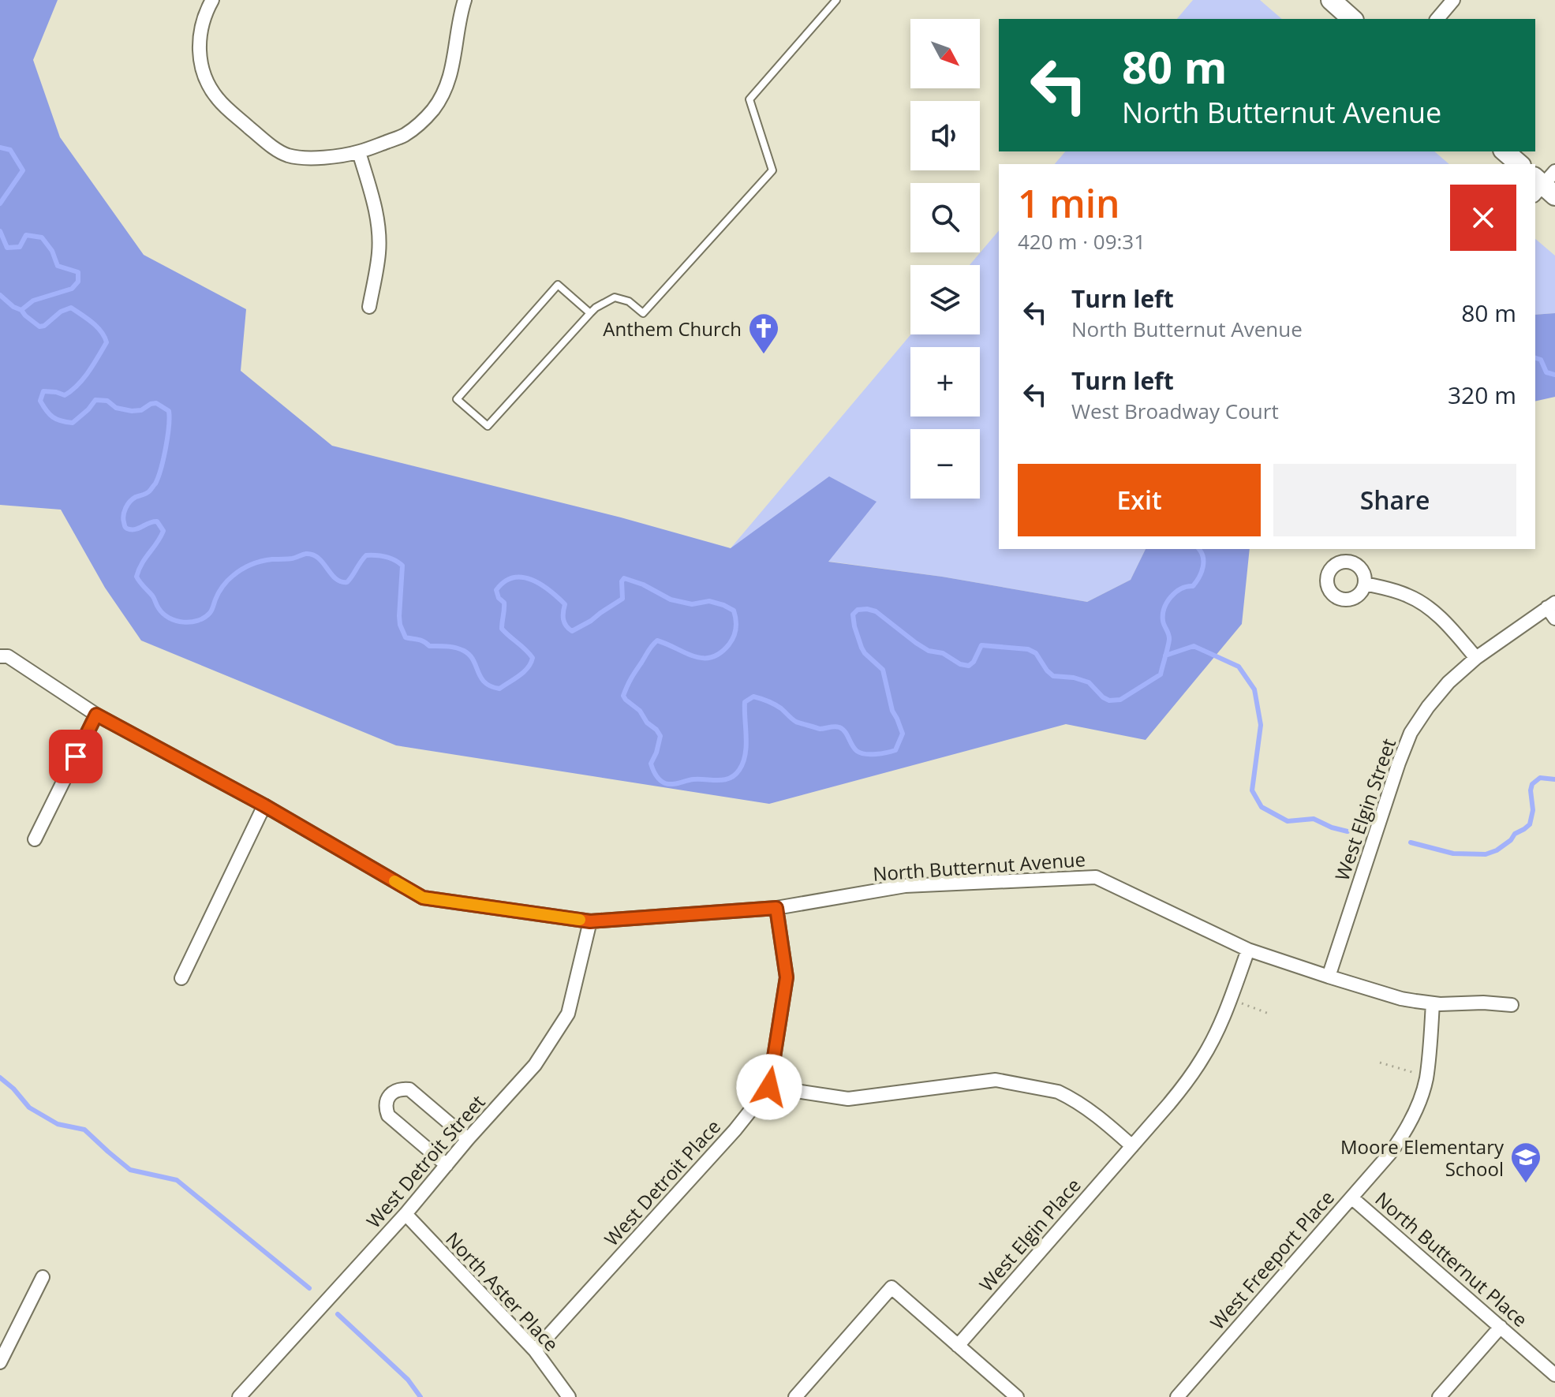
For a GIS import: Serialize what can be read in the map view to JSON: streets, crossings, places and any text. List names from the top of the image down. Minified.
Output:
{"streets":{"street":["West Elgin Street","North Butternut Avenue","West Detroit Street","West Detroit Place","West Elgin Place","North Butternut Place","West Freeport Place","North Aster Place"]},"crossings":[["West Elgin Street","North Butternut Avenue"],["North Butternut Avenue","West Detroit Street"],["North Butternut Avenue","West Detroit Place"],["North Butternut Avenue","West Elgin Place"],["North Butternut Avenue","West Freeport Place"],["West Detroit Street","North Aster Place"],["West Detroit Place","North Aster Place"],["North Butternut Place","West Freeport Place"]],"places":{"church":["Anthem Church"],"school or university":["Moore Elementary School"]},"north":"bottom right","page":{"map_buttons":["+","−"],"turn":["80 m","North Butternut Avenue"],"heading":["1 min","420 m · 09:31"],"list":[{"name":"Turn left","note":"North Butternut Avenue","value":"80 m"},{"name":"Turn left","note":"West Broadway Court","value":"320 m"}],"buttons":["Exit","Share"]}}
